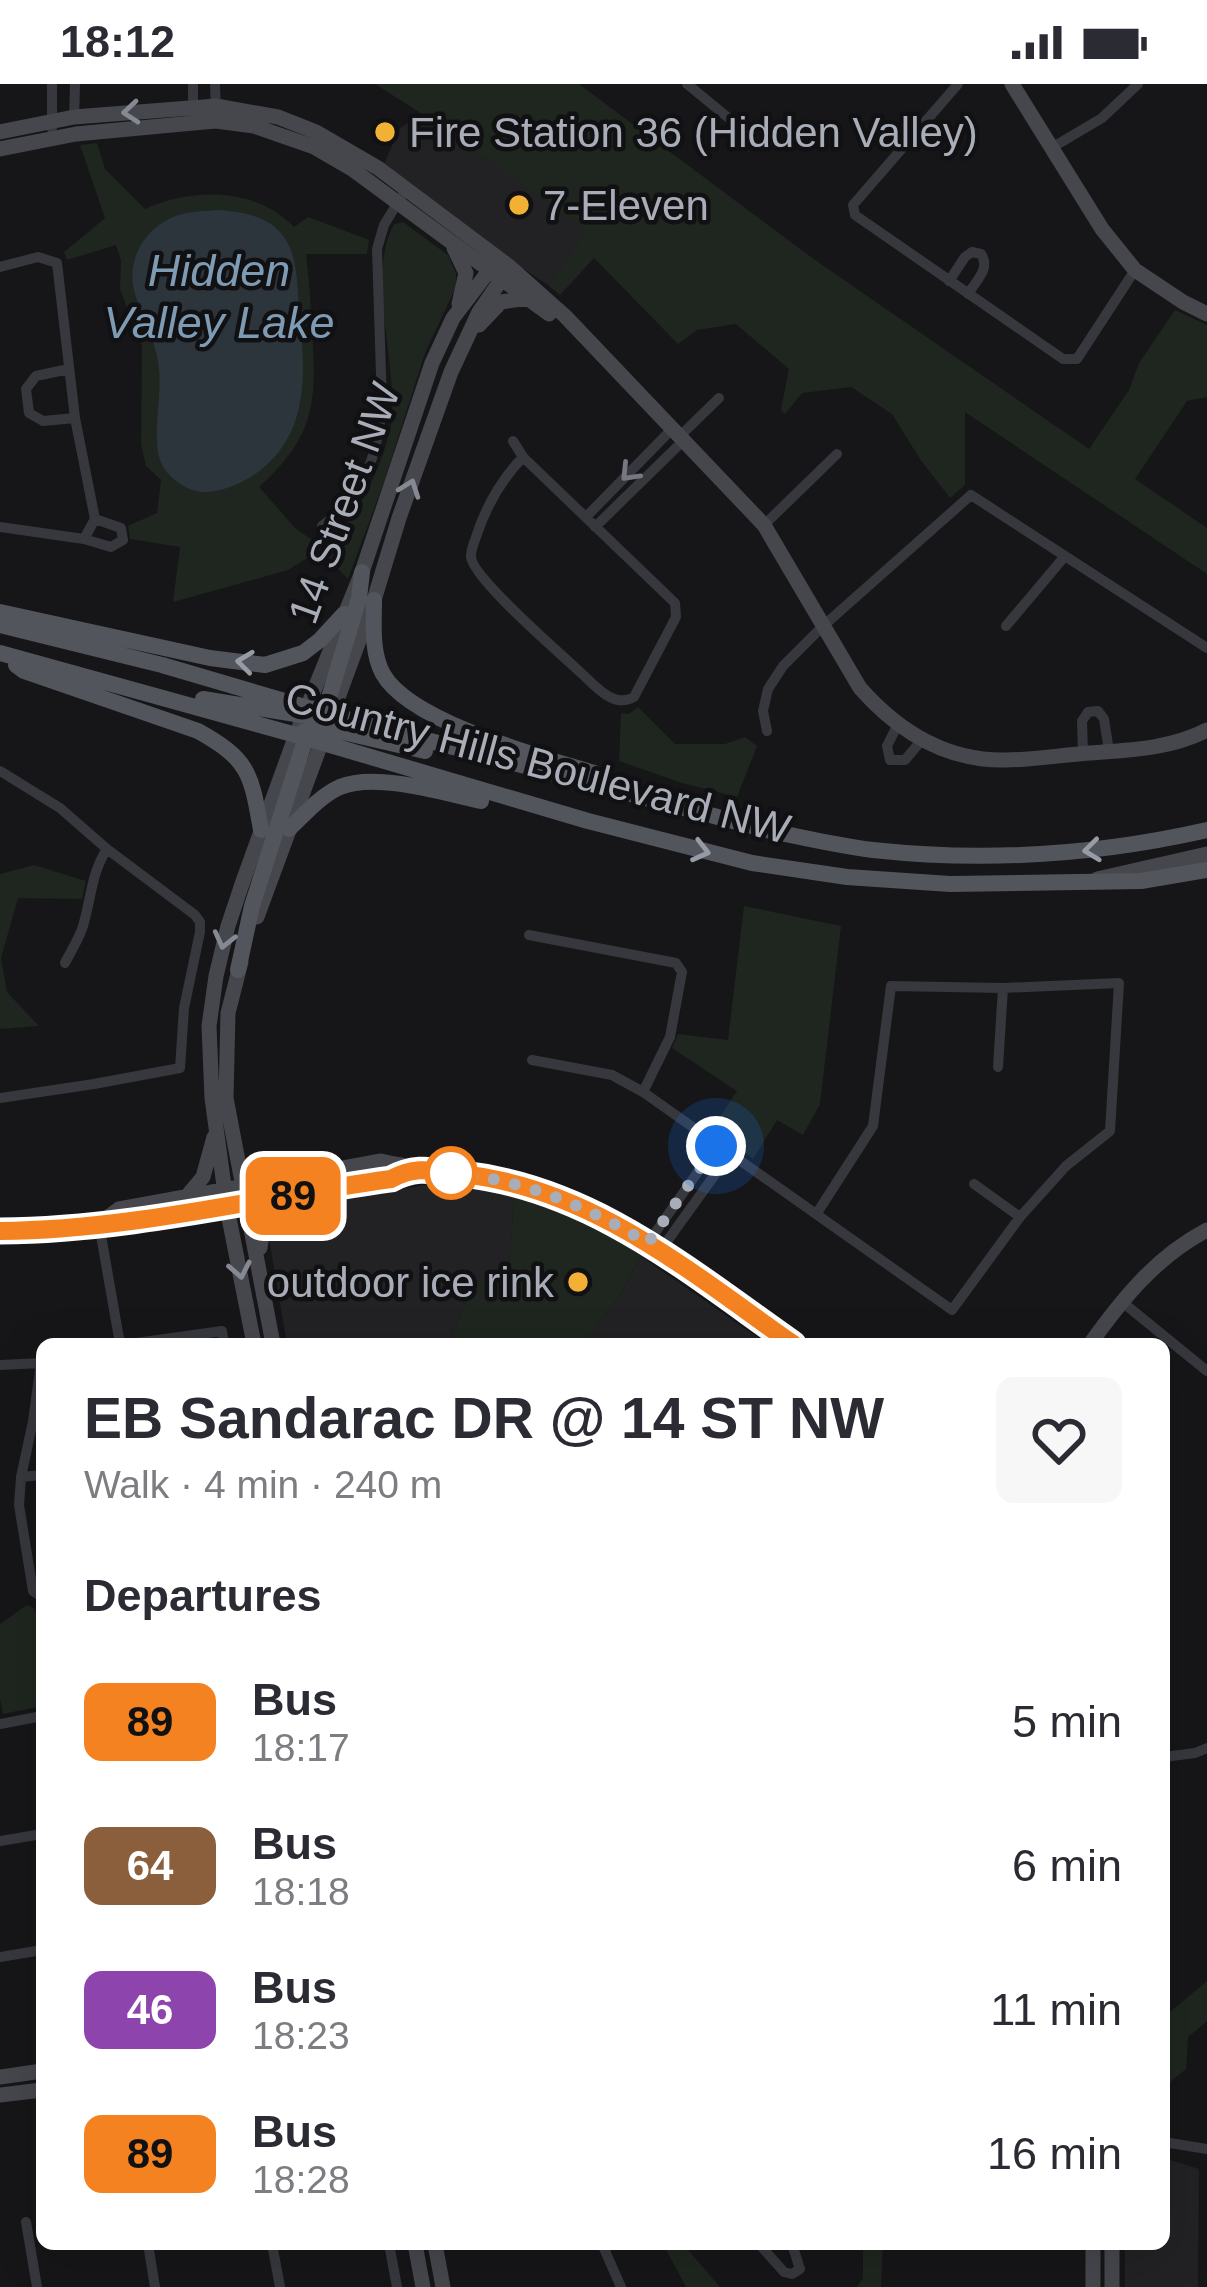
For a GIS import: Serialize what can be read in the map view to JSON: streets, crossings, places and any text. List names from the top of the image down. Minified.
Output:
{"streets":{"main road":["Country Hills Boulevard NW"],"street":["14 Street NW"]},"crossings":[["14 Street NW","Country Hills Boulevard NW"]],"water":["Hidden Valley Lake"],"places":["Fire Station 36 (Hidden Valley)","7-Eleven","outdoor ice rink"],"lines":["bus line 89"],"page":{"status":"18:12","on_map":"89","heading":[["EB Sandarac DR @ 14 ST NW","Walk · 4 min · 240 m"],"Departures"],"list":[{"mark":"89","name":"Bus","note":"18:17","value":"5 min"},{"mark":"64","name":"Bus","note":"18:18","value":"6 min"},{"mark":"46","name":"Bus","note":"18:23","value":"11 min"},{"mark":"89","name":"Bus","note":"18:28","value":"16 min"}]}}
